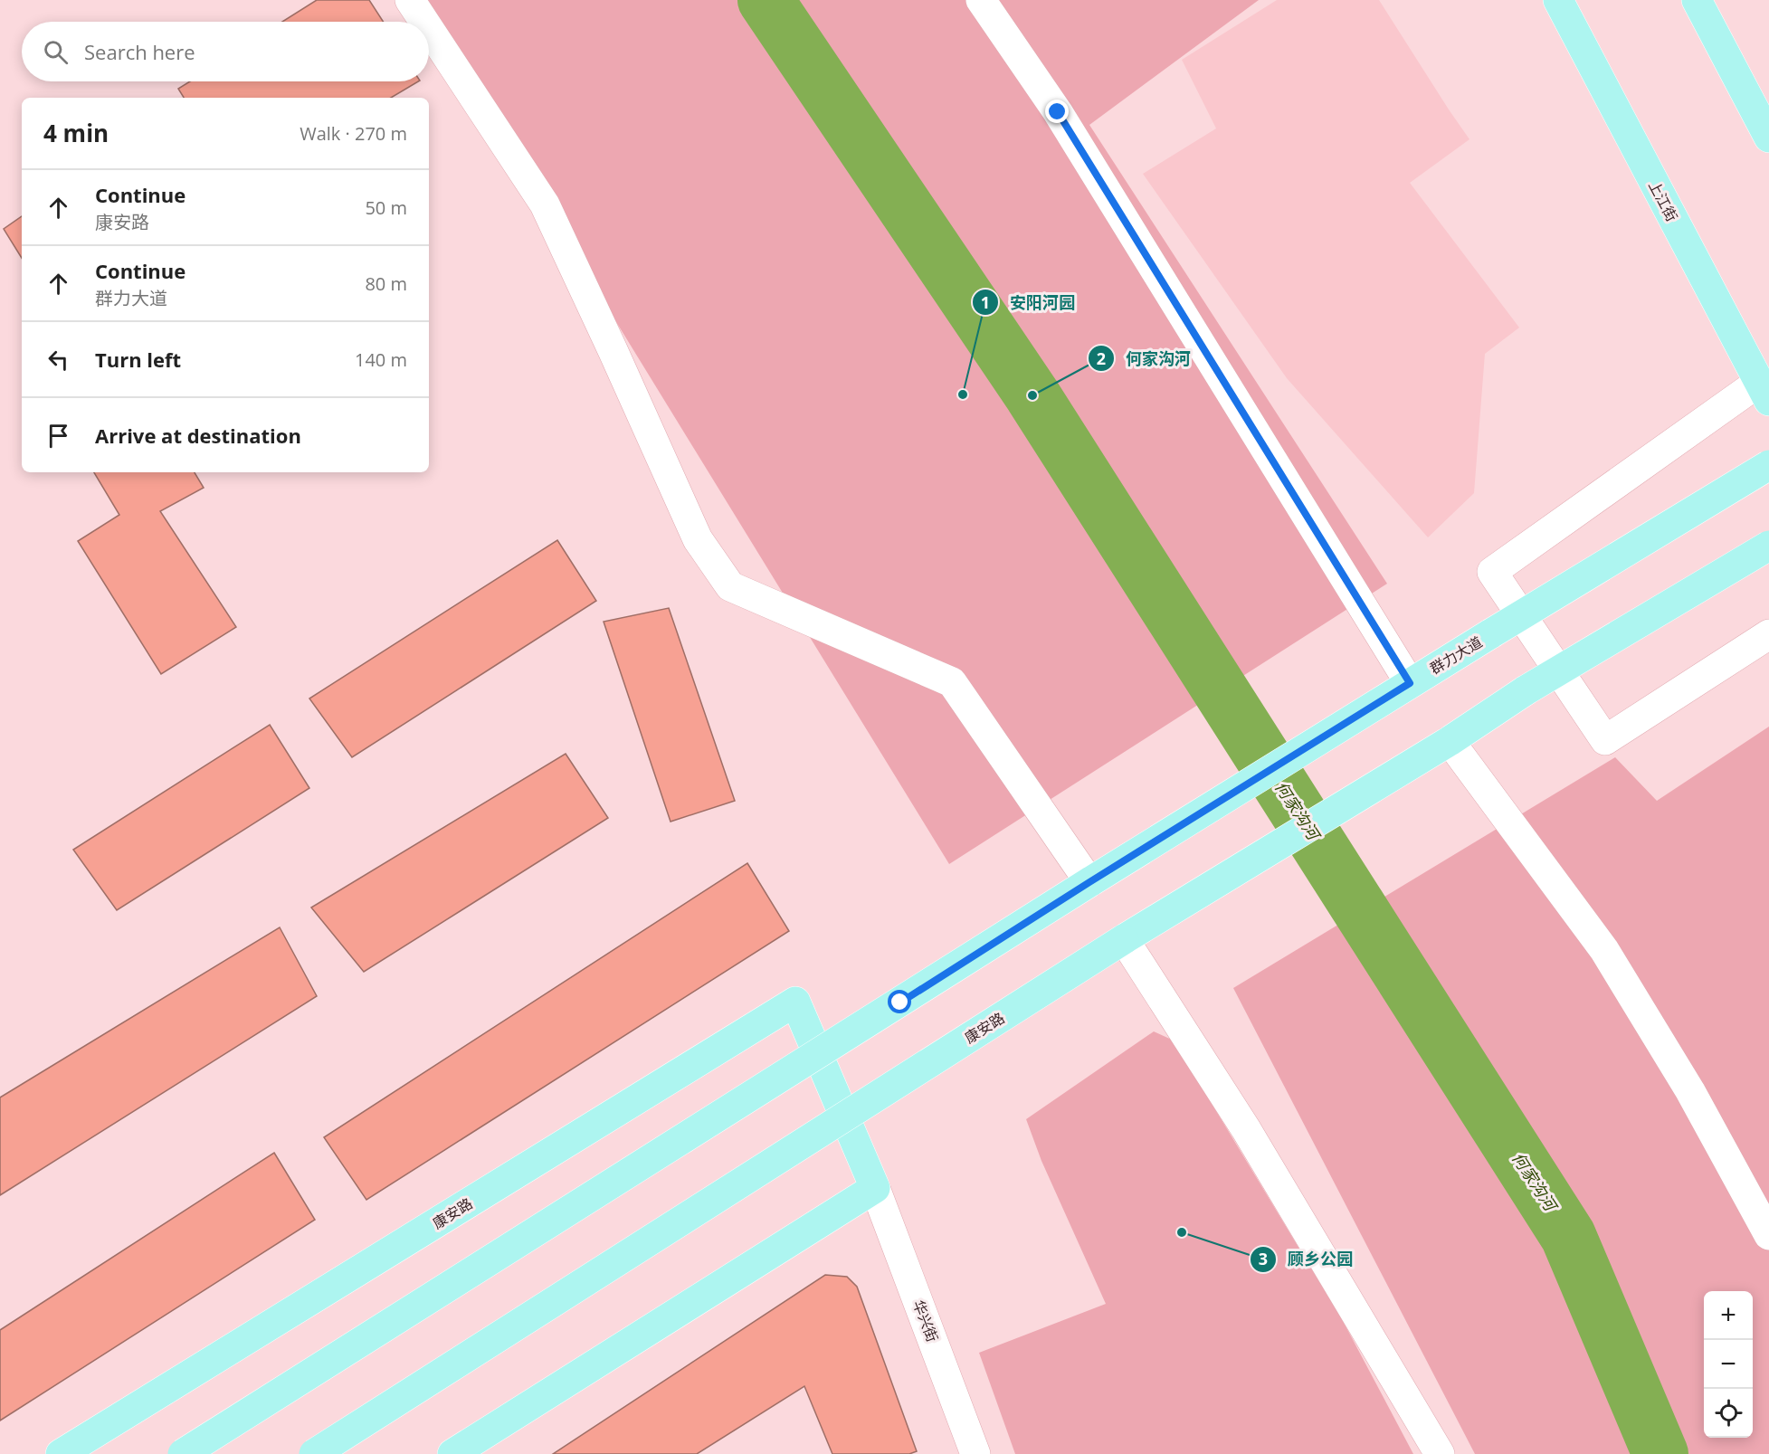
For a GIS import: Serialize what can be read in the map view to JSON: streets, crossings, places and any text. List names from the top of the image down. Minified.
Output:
{"streets":{"main road":["上江街","群力大道","康安路"],"street":["华兴街"]},"crossings":[["康安路","华兴街"]],"water":["何家沟河"],"places":["安阳河园","何家沟河","顾乡公园"],"page":{"search":"Search here","heading":["4 min","Walk · 270 m"],"list":[["Continue","康安路","50 m"],["Continue","群力大道","80 m"],["Turn left","140 m"],"Arrive at destination"],"map_buttons":["+","−"]}}
